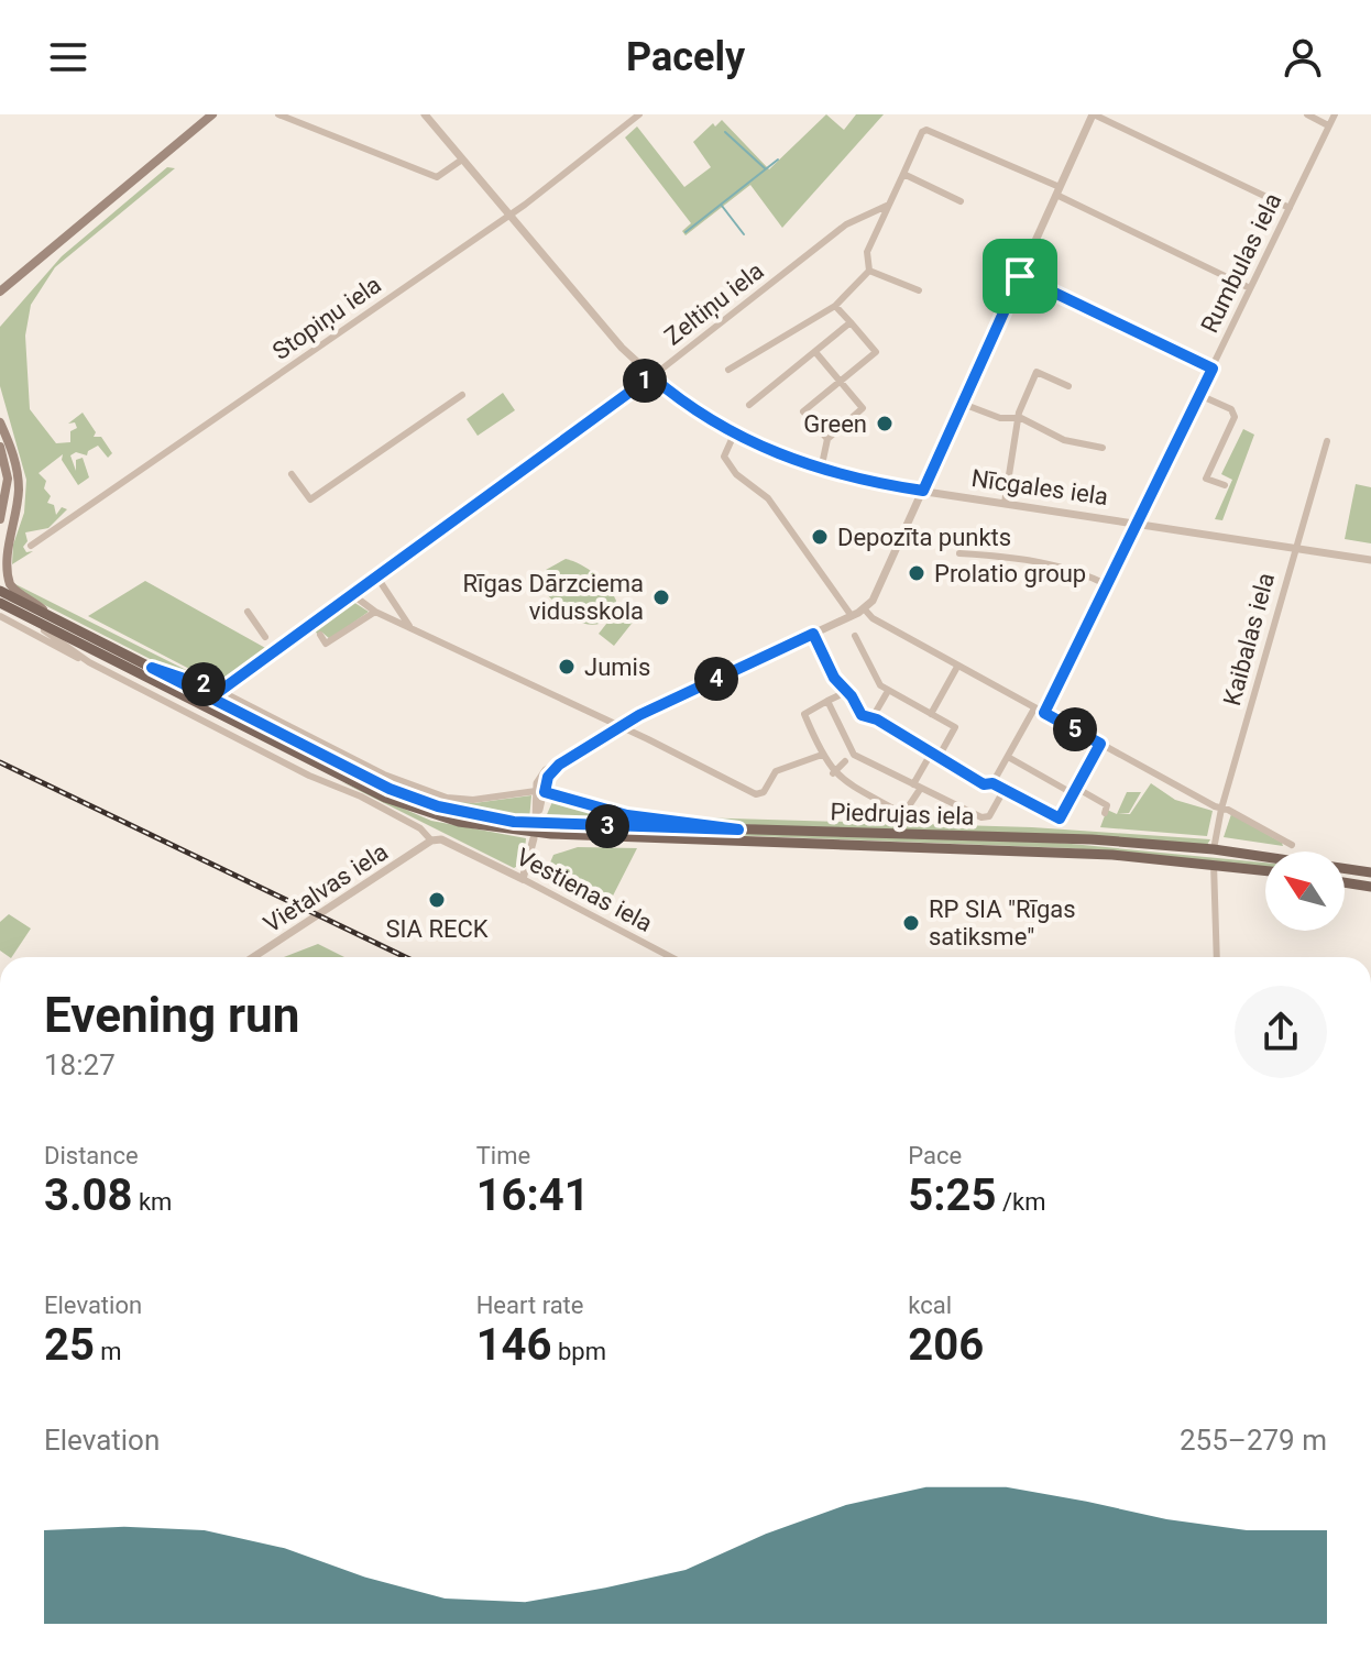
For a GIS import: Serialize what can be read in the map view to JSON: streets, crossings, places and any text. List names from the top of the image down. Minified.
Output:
{"streets":{"main road":["Piedrujas iela","Vestienas iela"],"street":["Rumbulas iela","Zeltiņu iela","Stopiņu iela","Nīcgales iela","Kaibalas iela","Vietalvas iela"]},"crossings":[["Rumbulas iela","Nīcgales iela"],["Zeltiņu iela","Nīcgales iela"],["Stopiņu iela","Nīcgales iela"],["Nīcgales iela","Kaibalas iela"],["Kaibalas iela","Piedrujas iela"],["Piedrujas iela","Vestienas iela"],["Vietalvas iela","Vestienas iela"]],"places":["Green","Depozīta punkts","Prolatio group","Rīgas Dārzciema vidusskola","Jumis","SIA RECK","RP SIA \"Rīgas satiksme\""],"north":"top left","page":{"header":"Pacely","pins":["1","4","2","5","3"],"heading":["Evening run","18:27"],"stats":[["Distance","3.08 km"],["Time","16:41"],["Pace","5:25 /km"],["Elevation","25 m"],["Heart rate","146 bpm"],["kcal","206"]],"chart":["Elevation","255–279 m"]}}
